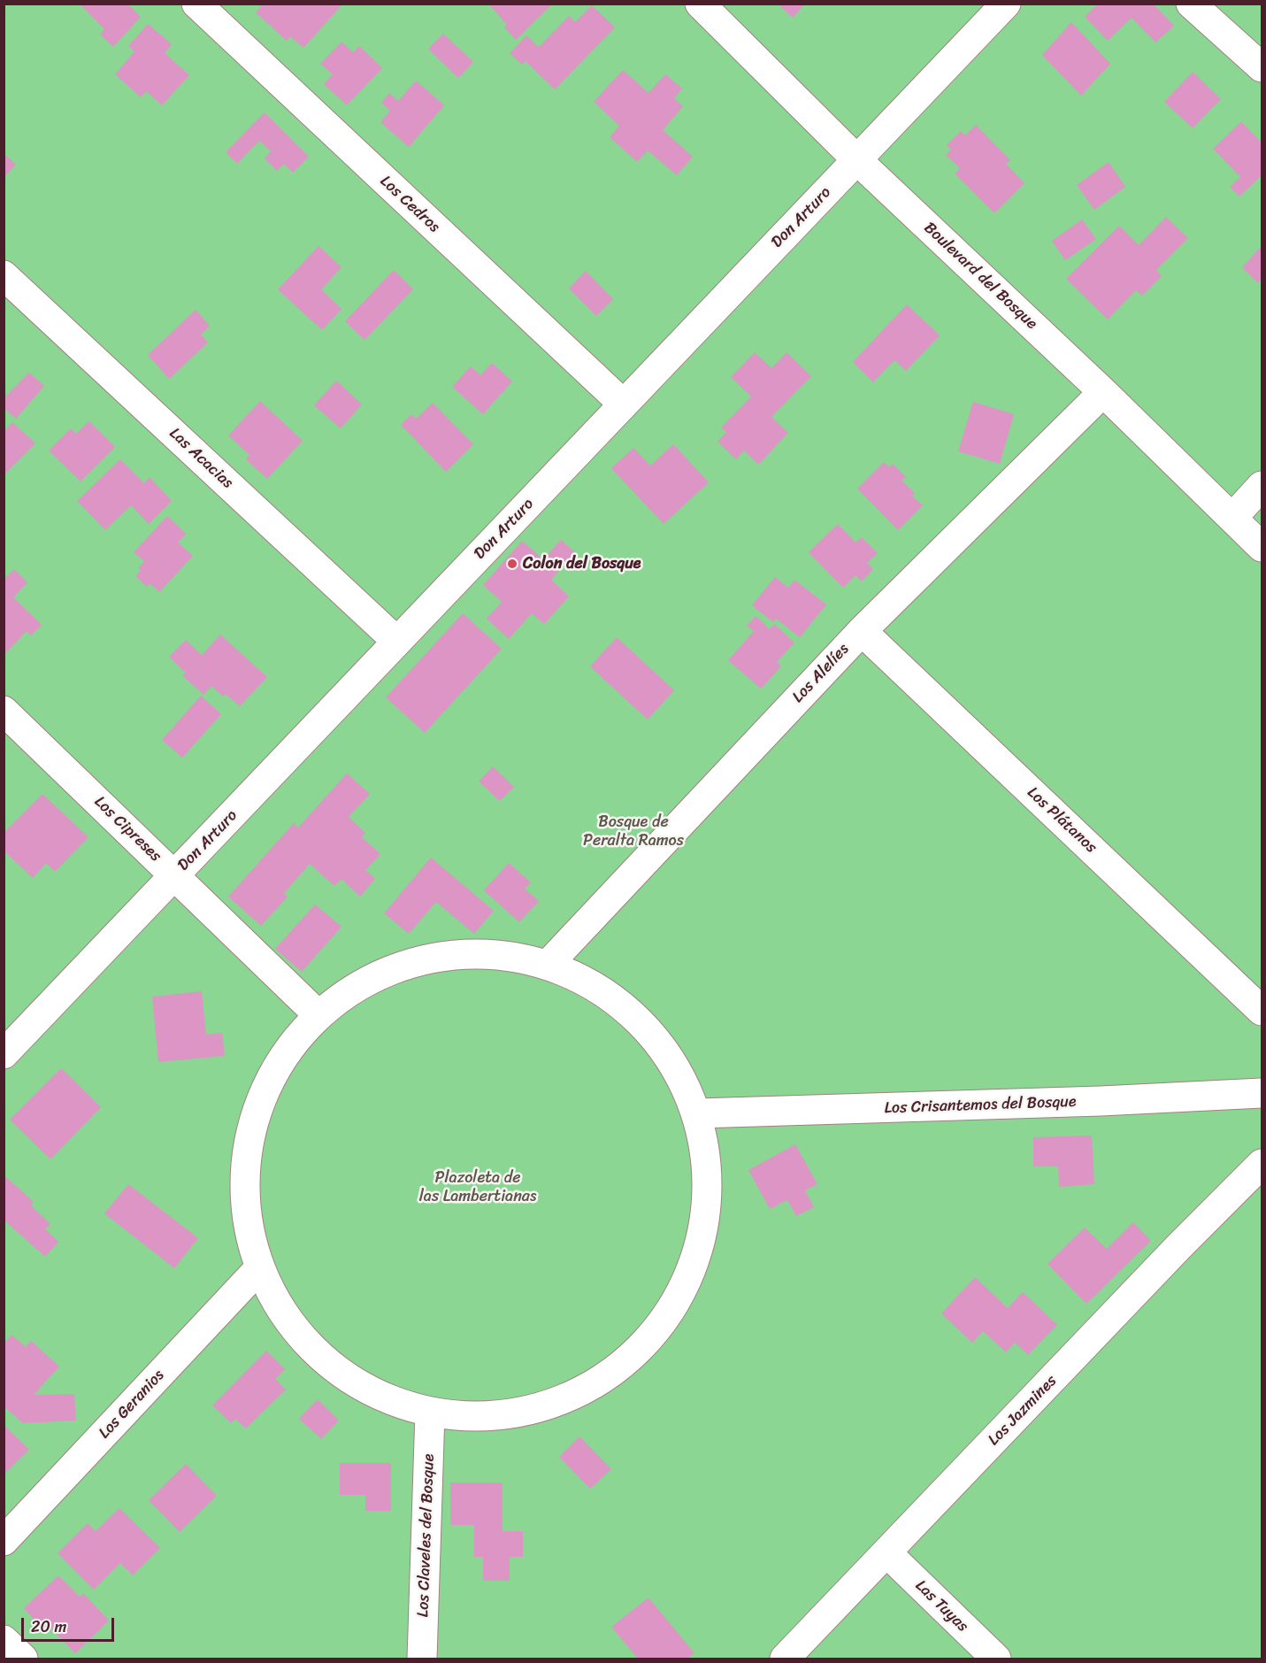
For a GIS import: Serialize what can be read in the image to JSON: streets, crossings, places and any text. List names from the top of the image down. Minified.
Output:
{"streets":{"street":["Los Cedros","Don Arturo","Boulevard del Bosque","Las Acacias","Los Alelíes","Los Plátanos","Los Cipreses","Los Crisantemos del Bosque","Los Geranios","Los Jazmines","Los Claveles del Bosque","Las Tuyas"]},"crossings":[["Los Cedros","Don Arturo"],["Don Arturo","Boulevard del Bosque"],["Don Arturo","Las Acacias"],["Don Arturo","Los Cipreses"],["Boulevard del Bosque","Los Alelíes"],["Los Alelíes","Los Plátanos"],["Los Jazmines","Las Tuyas"]],"parks":["Bosque de Peralta Ramos","Plazoleta de las Lambertianas"],"places":["Colon del Bosque"],"scale_bar":"20 m"}
